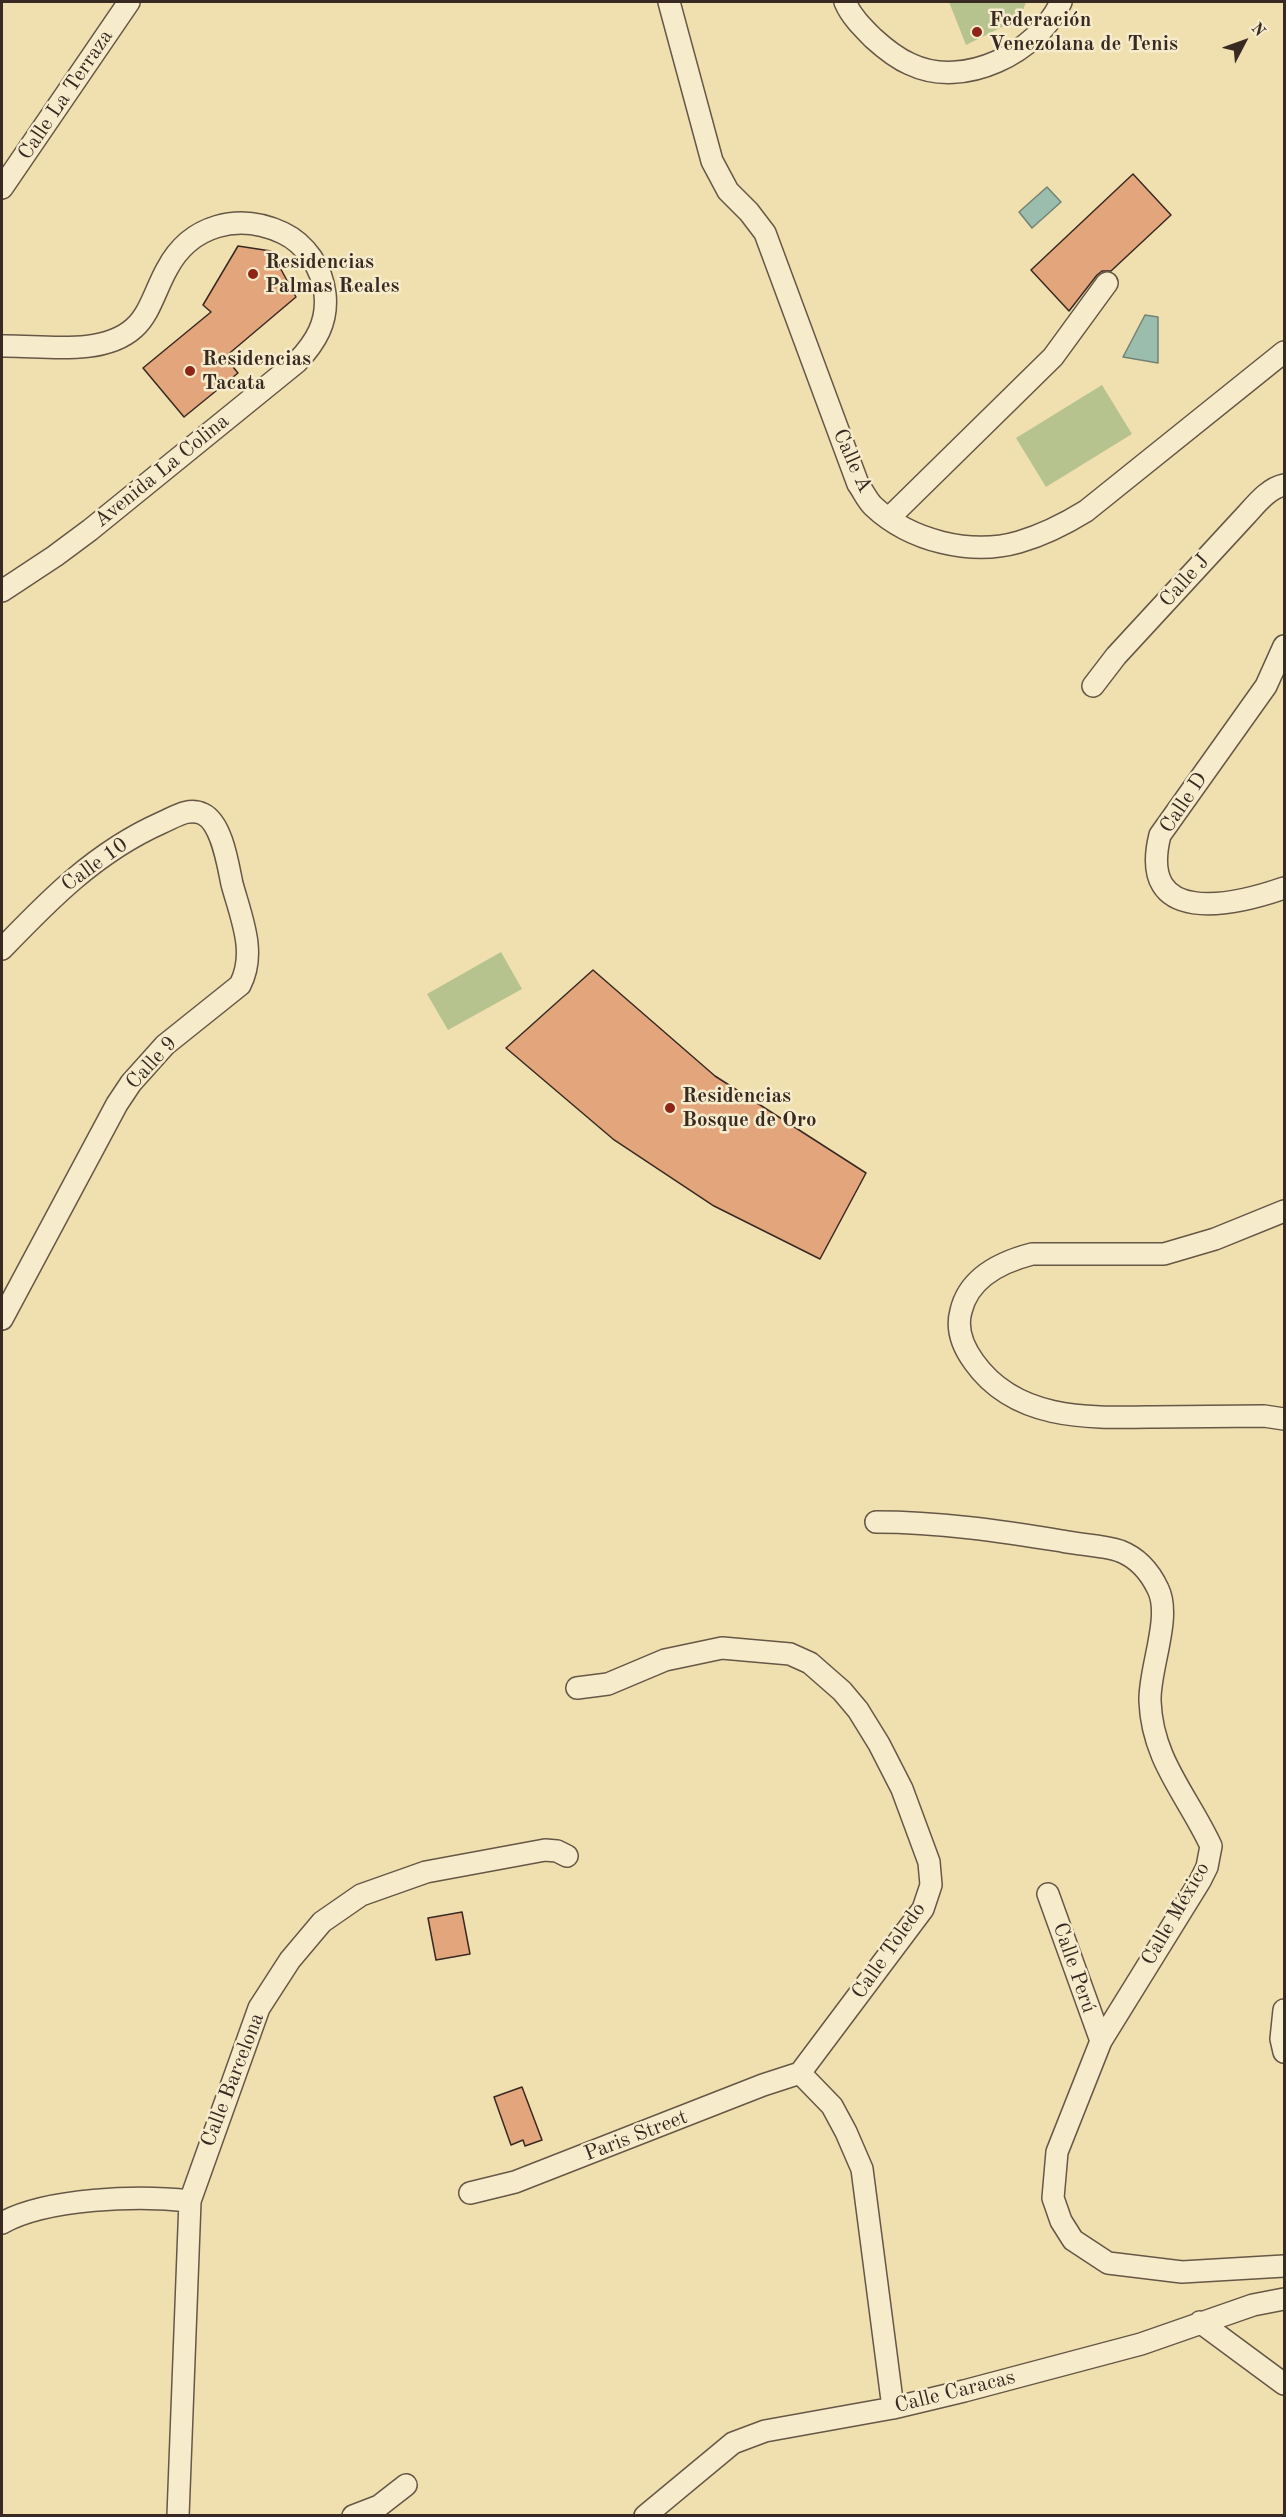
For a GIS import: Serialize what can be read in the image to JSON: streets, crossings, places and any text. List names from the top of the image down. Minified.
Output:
{"streets":{"street":["Calle La Terraza","Calle A","Avenida La Colina","Calle J","Calle D","Calle 10","Calle 9","Calle México","Calle Toledo","Calle Perú","Calle Barcelona","Paris Street","Calle Caracas"]},"crossings":[["Calle 10","Calle 9"],["Calle México","Calle Perú"],["Calle Toledo","Paris Street"]],"places":["Federación Venezolana de Tenis","Residencias Palmas Reales","Residencias Tacata","Residencias Bosque de Oro"],"north":"top right"}
